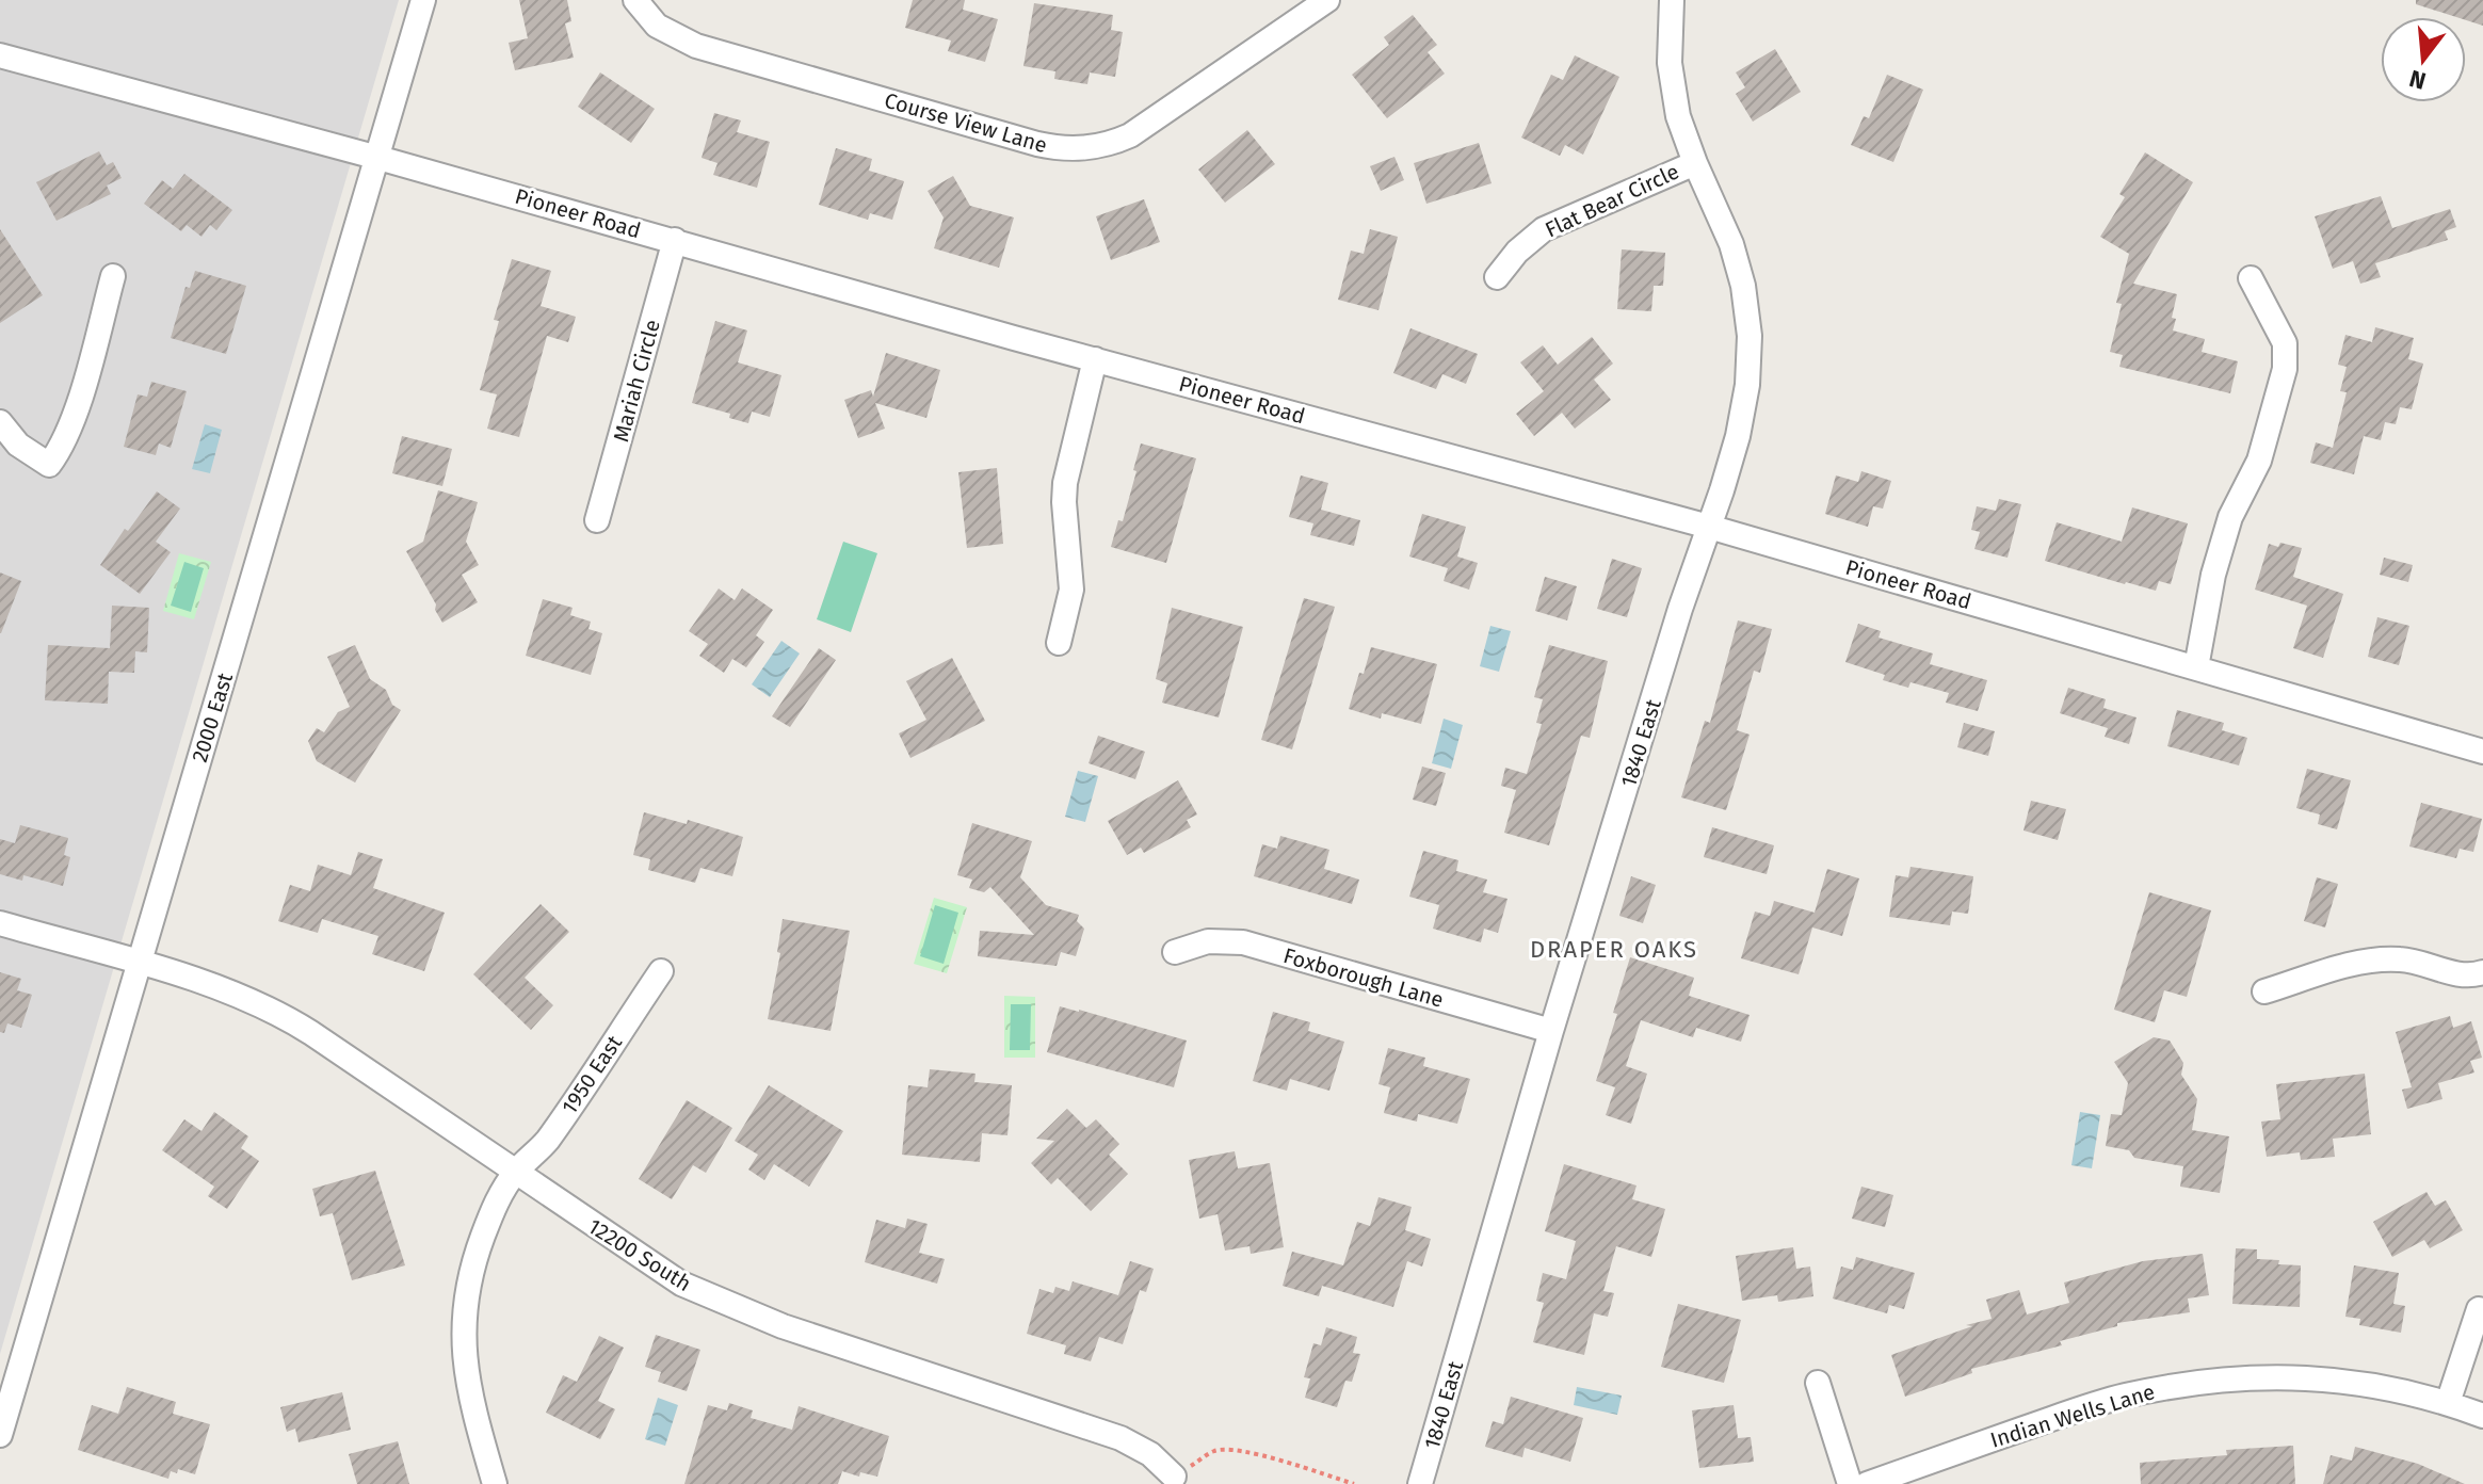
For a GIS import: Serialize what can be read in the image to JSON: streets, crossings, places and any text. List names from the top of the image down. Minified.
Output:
{"streets":{"street":["Course View Lane","Flat Bear Circle","Pioneer Road","Mariah Circle","2000 East","1840 East","Foxborough Lane","1950 East","12200 South","Indian Wells Lane"]},"crossings":[["Flat Bear Circle","1840 East"],["Pioneer Road","Mariah Circle"],["Pioneer Road","2000 East"],["Pioneer Road","1840 East"],["2000 East","12200 South"],["1840 East","Foxborough Lane"],["1950 East","12200 South"]],"districts":["DRAPER OAKS"],"north":"bottom"}
